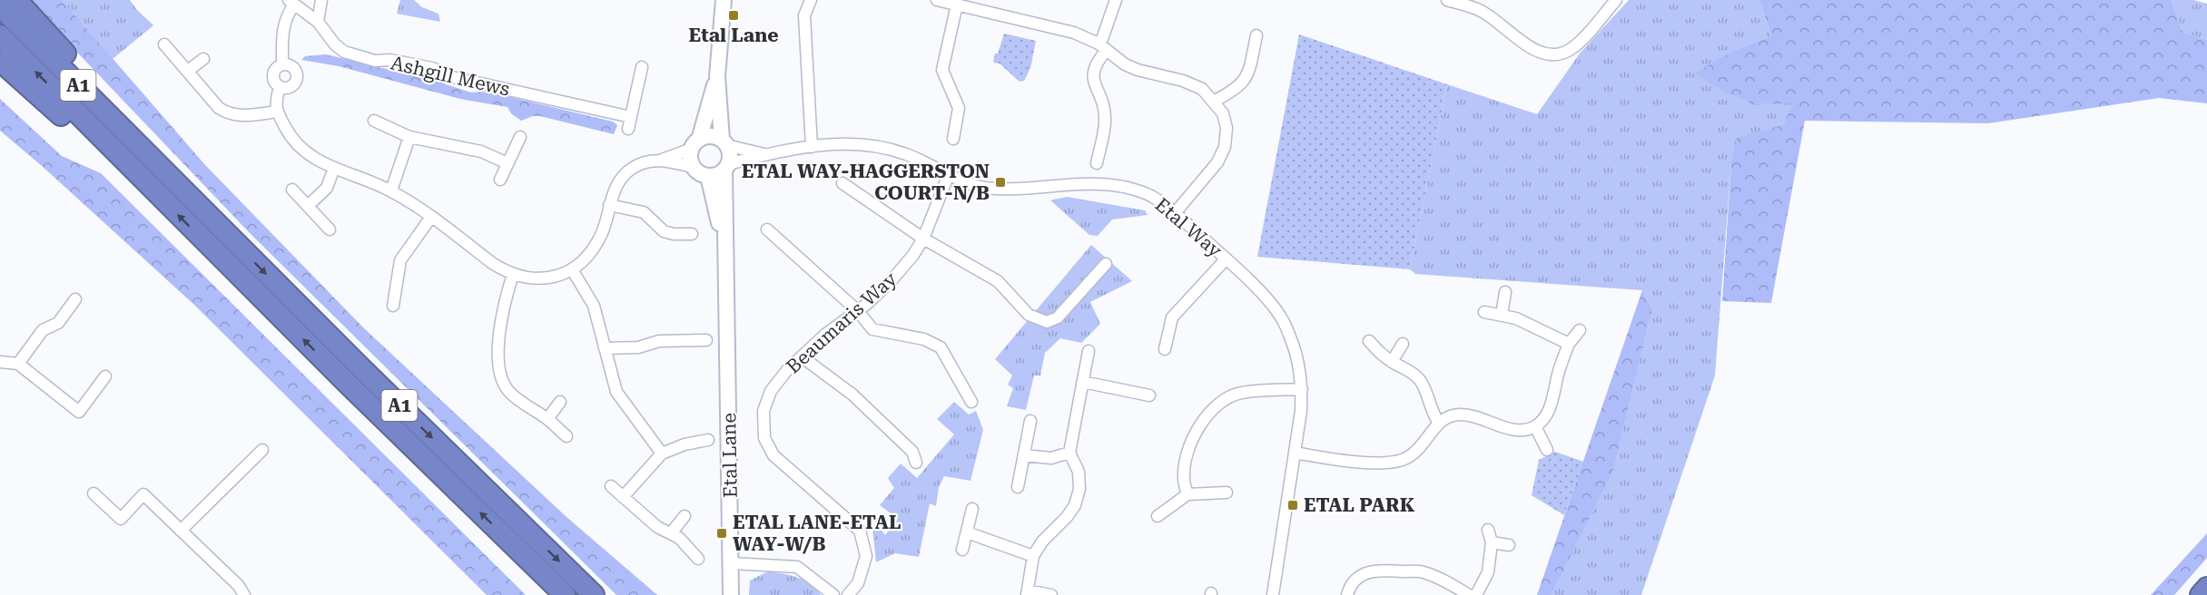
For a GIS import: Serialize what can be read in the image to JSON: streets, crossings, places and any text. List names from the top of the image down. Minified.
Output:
{"streets":{"highway":["A1"],"street":["Ashgill Mews","Etal Way","Beaumaris Way","Etal Lane"]},"crossings":[["Etal Way","Beaumaris Way"],["Etal Way","Etal Lane"]],"places":{"transit":["Etal Lane","ETAL WAY-HAGGERSTON COURT-N/B","ETAL PARK","ETAL LANE-ETAL WAY-W/B"]}}
